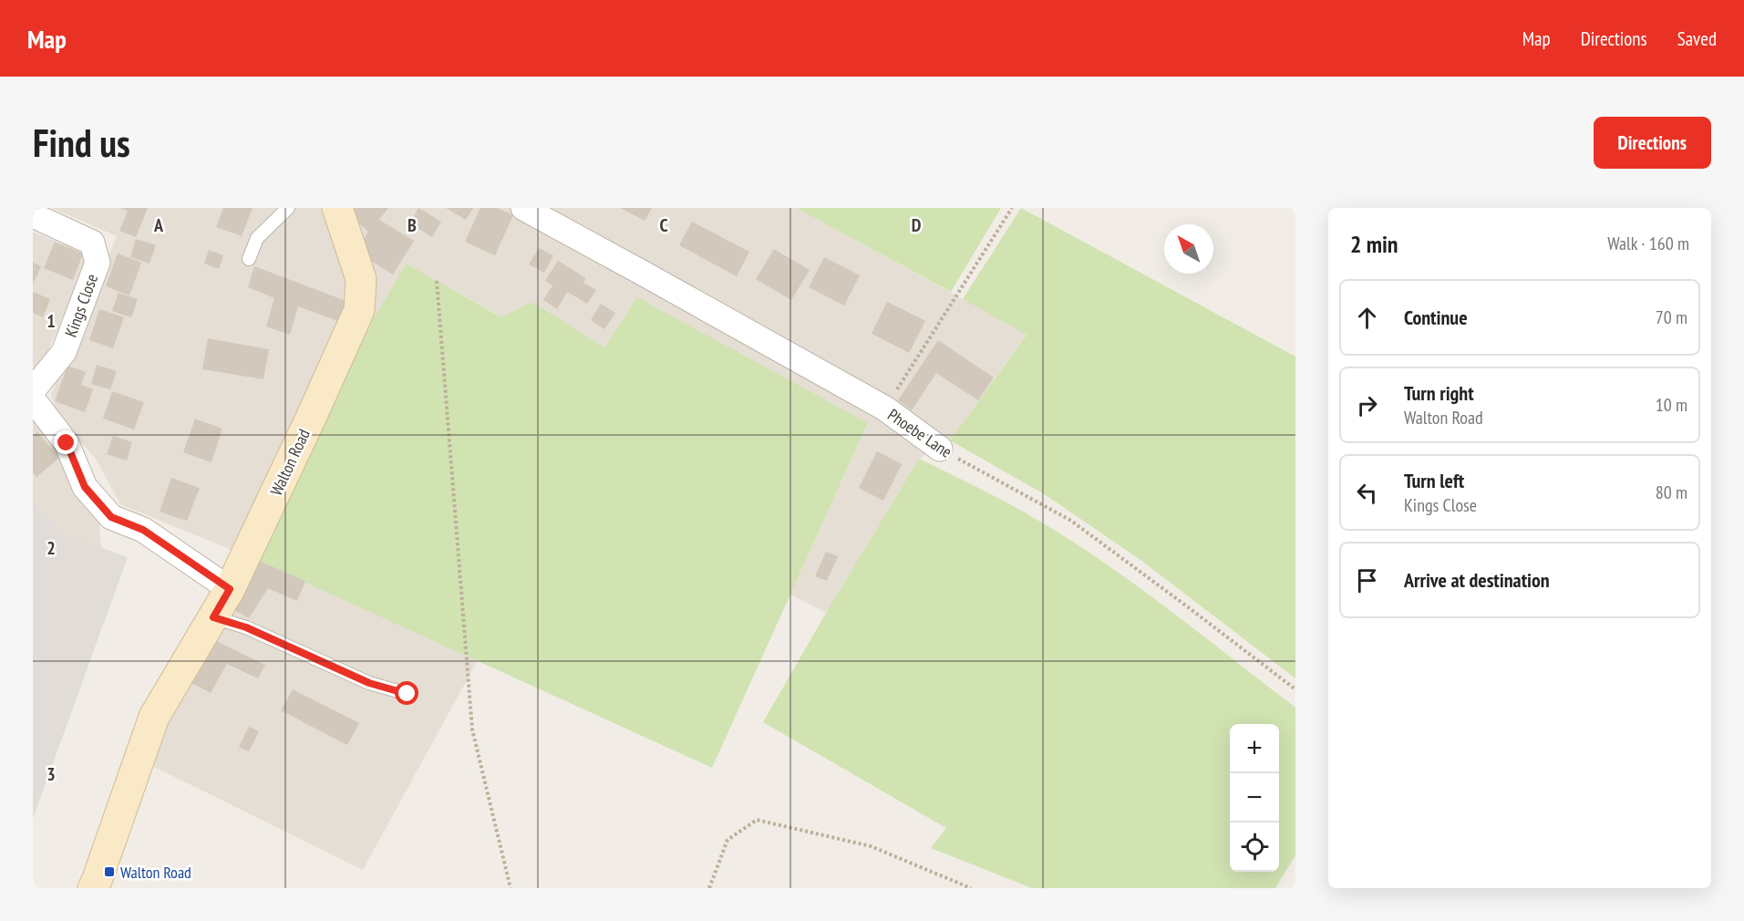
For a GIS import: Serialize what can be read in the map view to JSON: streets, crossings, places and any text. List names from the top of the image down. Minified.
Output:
{"streets":{"street":["Kings Close","Phoebe Lane","Walton Road"]},"places":{"transit":["Walton Road"]},"north":"top left","page":{"header":"Map","nav":["Map","Directions","Saved"],"buttons":"Directions","title":"Find us","heading":["2 min","Walk · 160 m"],"list":[["Continue","70 m"],["Turn right","Walton Road","10 m"],["Turn left","Kings Close","80 m"],"Arrive at destination"],"map_buttons":["+","−"]},"grid":{"columns":["A","B","C","D"],"rows":["1","2","3"]}}
